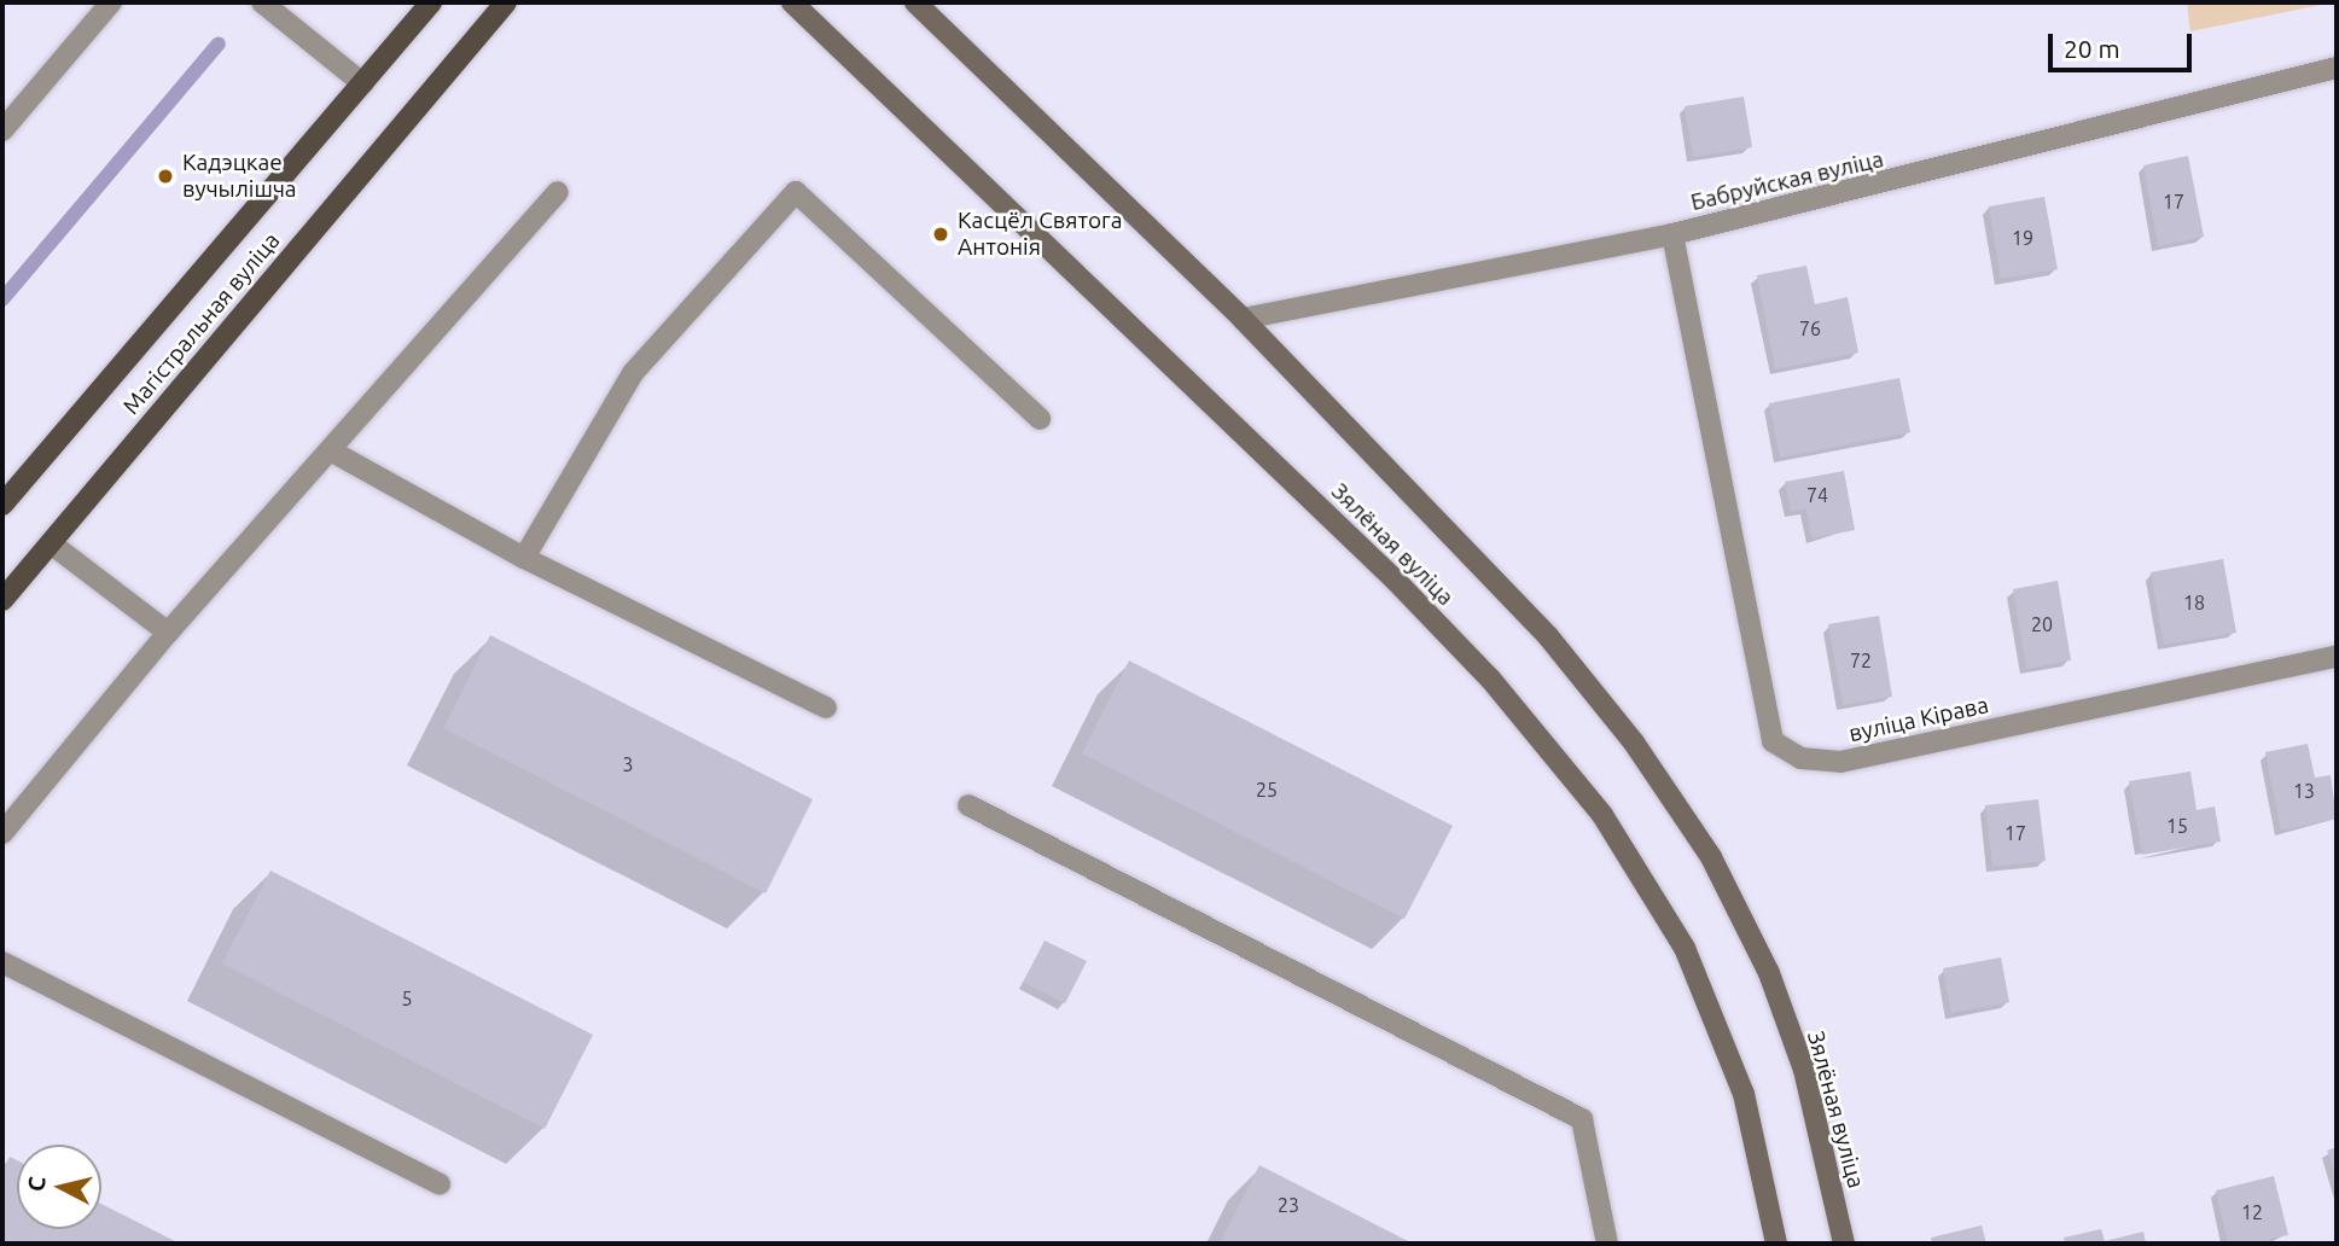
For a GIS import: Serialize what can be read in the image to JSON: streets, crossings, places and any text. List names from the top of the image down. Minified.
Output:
{"streets":{"main road":["Магістральная вуліца"],"street":["Бабруйская вуліца","Зялёная вуліца","вуліца Кірава"]},"crossings":[["Бабруйская вуліца","Зялёная вуліца"],["Бабруйская вуліца","вуліца Кірава"]],"places":["Кадэцкае вучылішча","Касцёл Святога Антонія"],"house_numbers":["17","19","76","74","18","20","72","3","25","13","15","17","5","23","12"],"scale_bar":"20 m","north":"left"}
